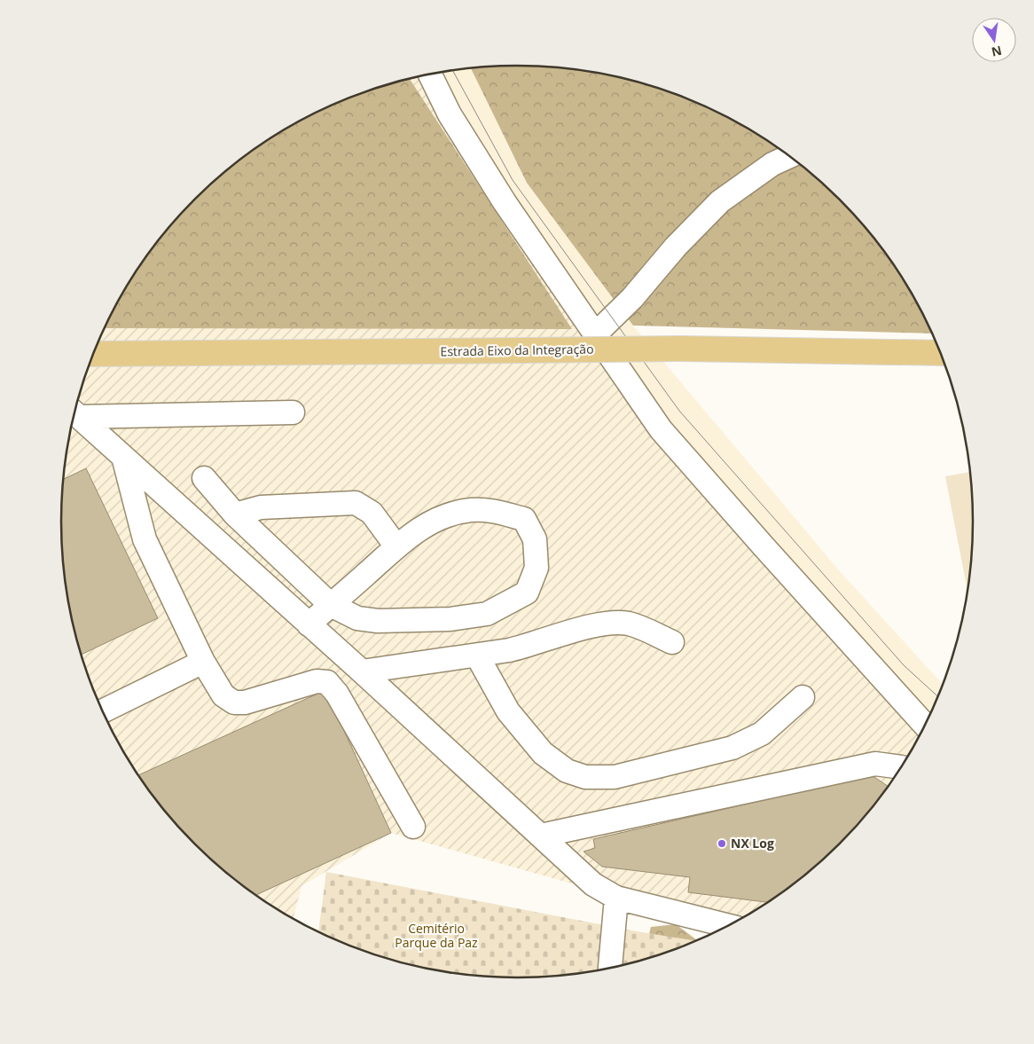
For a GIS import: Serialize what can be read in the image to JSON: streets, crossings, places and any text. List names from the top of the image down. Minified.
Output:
{"streets":{"main road":["Estrada Eixo da Integração"]},"parks":["Cemitério Parque da Paz"],"places":["NX Log"],"north":"bottom"}
